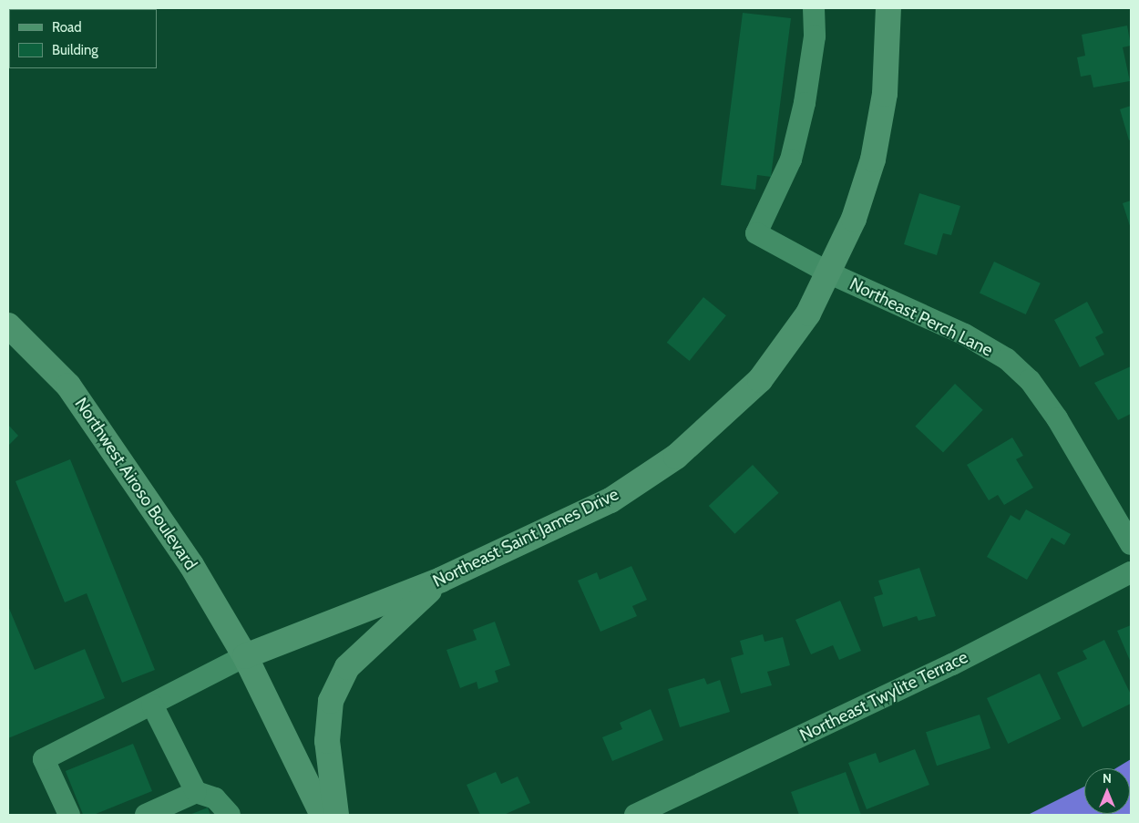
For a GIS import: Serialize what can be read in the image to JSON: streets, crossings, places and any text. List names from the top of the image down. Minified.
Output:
{"streets":{"main road":["Northwest Airoso Boulevard","Northeast Saint James Drive"],"street":["Northeast Perch Lane","Northeast Twylite Terrace"]},"crossings":[["Northeast Perch Lane","Northeast Saint James Drive"],["Northwest Airoso Boulevard","Northeast Saint James Drive"]],"legend":["Road","Building"],"north":"top"}
